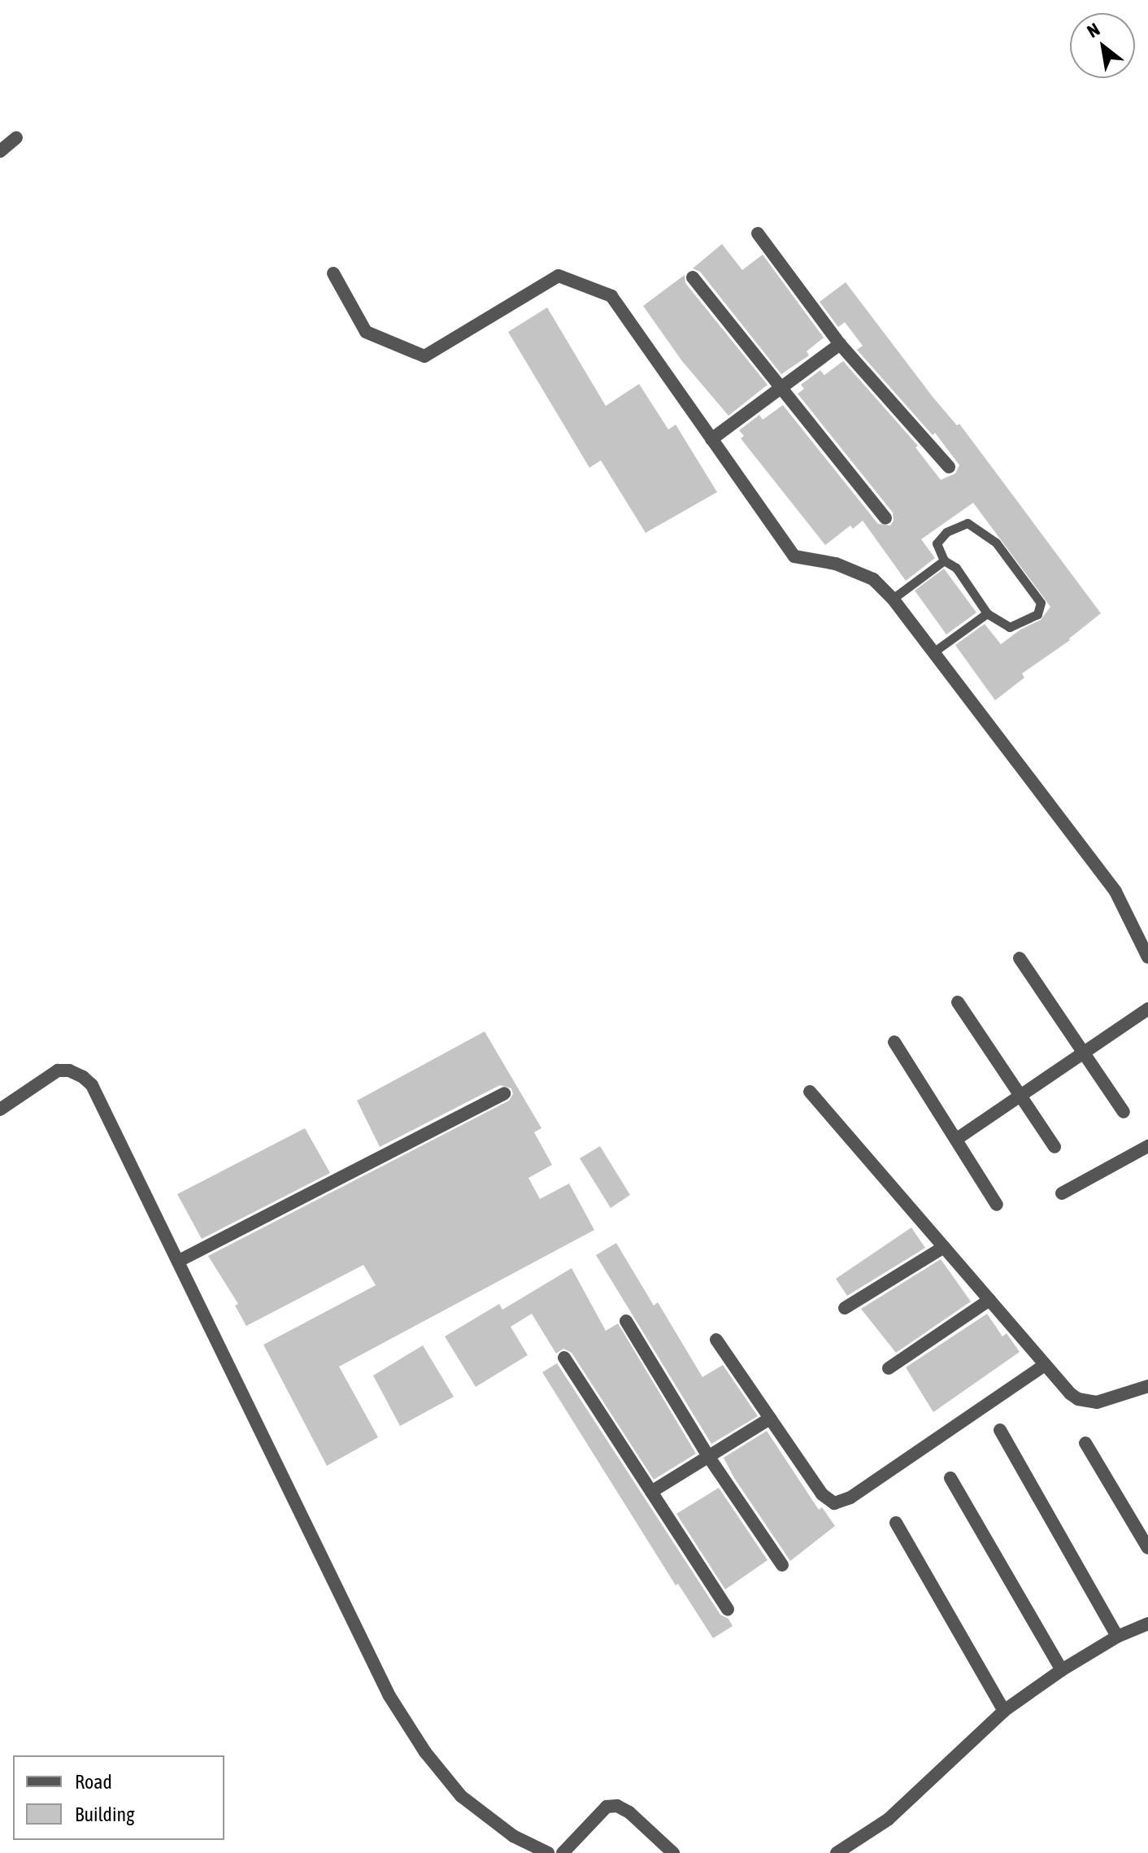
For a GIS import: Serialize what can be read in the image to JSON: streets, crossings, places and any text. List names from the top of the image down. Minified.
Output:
{"legend":["Road","Building"],"north":"top left"}
